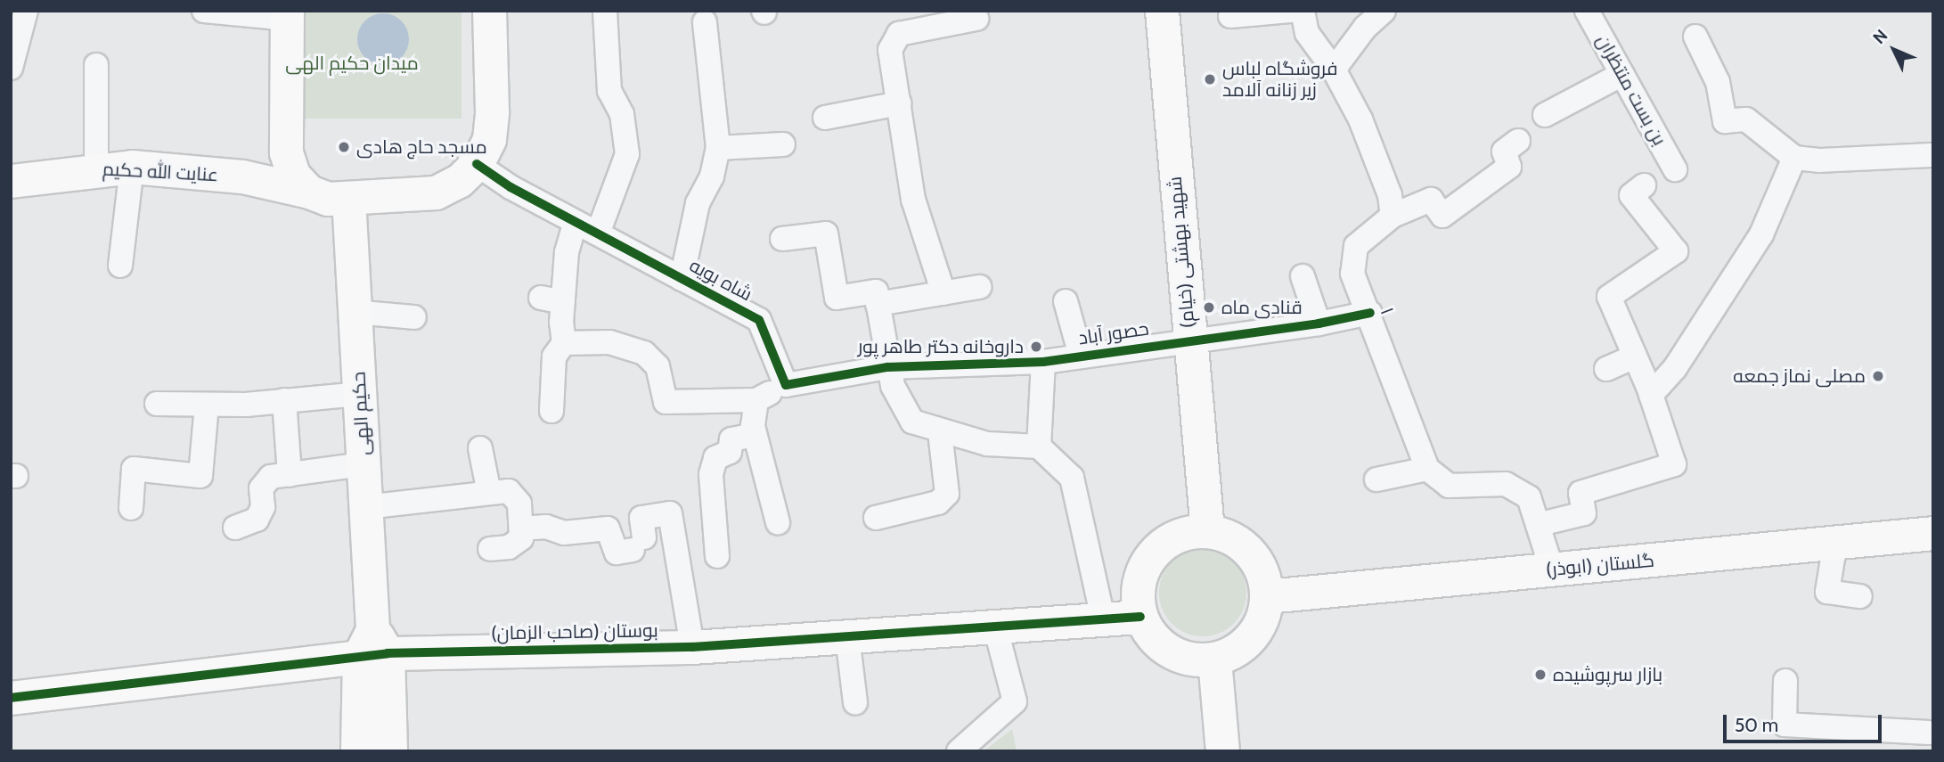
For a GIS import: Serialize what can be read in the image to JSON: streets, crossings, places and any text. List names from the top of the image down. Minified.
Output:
{"streets":{"main road":["عنایت الله حکیم","شهید بهشتی (خیام)","حکیم الهی","گلستان (ابوذر)","بوستان (صاحب الزمان)"],"street":["بن بست منتظران","شاه بویه","۱","حصور آباد"]},"crossings":[["شهید بهشتی (خیام)","حصور آباد"],["شهید بهشتی (خیام)","گلستان (ابوذر)"],["شهید بهشتی (خیام)","بوستان (صاحب الزمان)"],["۱","حصور آباد"],["حکیم الهی","بوستان (صاحب الزمان)"],["گلستان (ابوذر)","بوستان (صاحب الزمان)"]],"parks":["میدان حکیم الهی"],"places":["فروشگاه لباس زیر زنانه آلامد","مسجد حاج هادی","قنادی ماه","داروخانه دکتر طاهر پور","مصلی نماز جمعه","بازار سرپوشیده"],"scale_bar":"50 m","north":"top left"}
